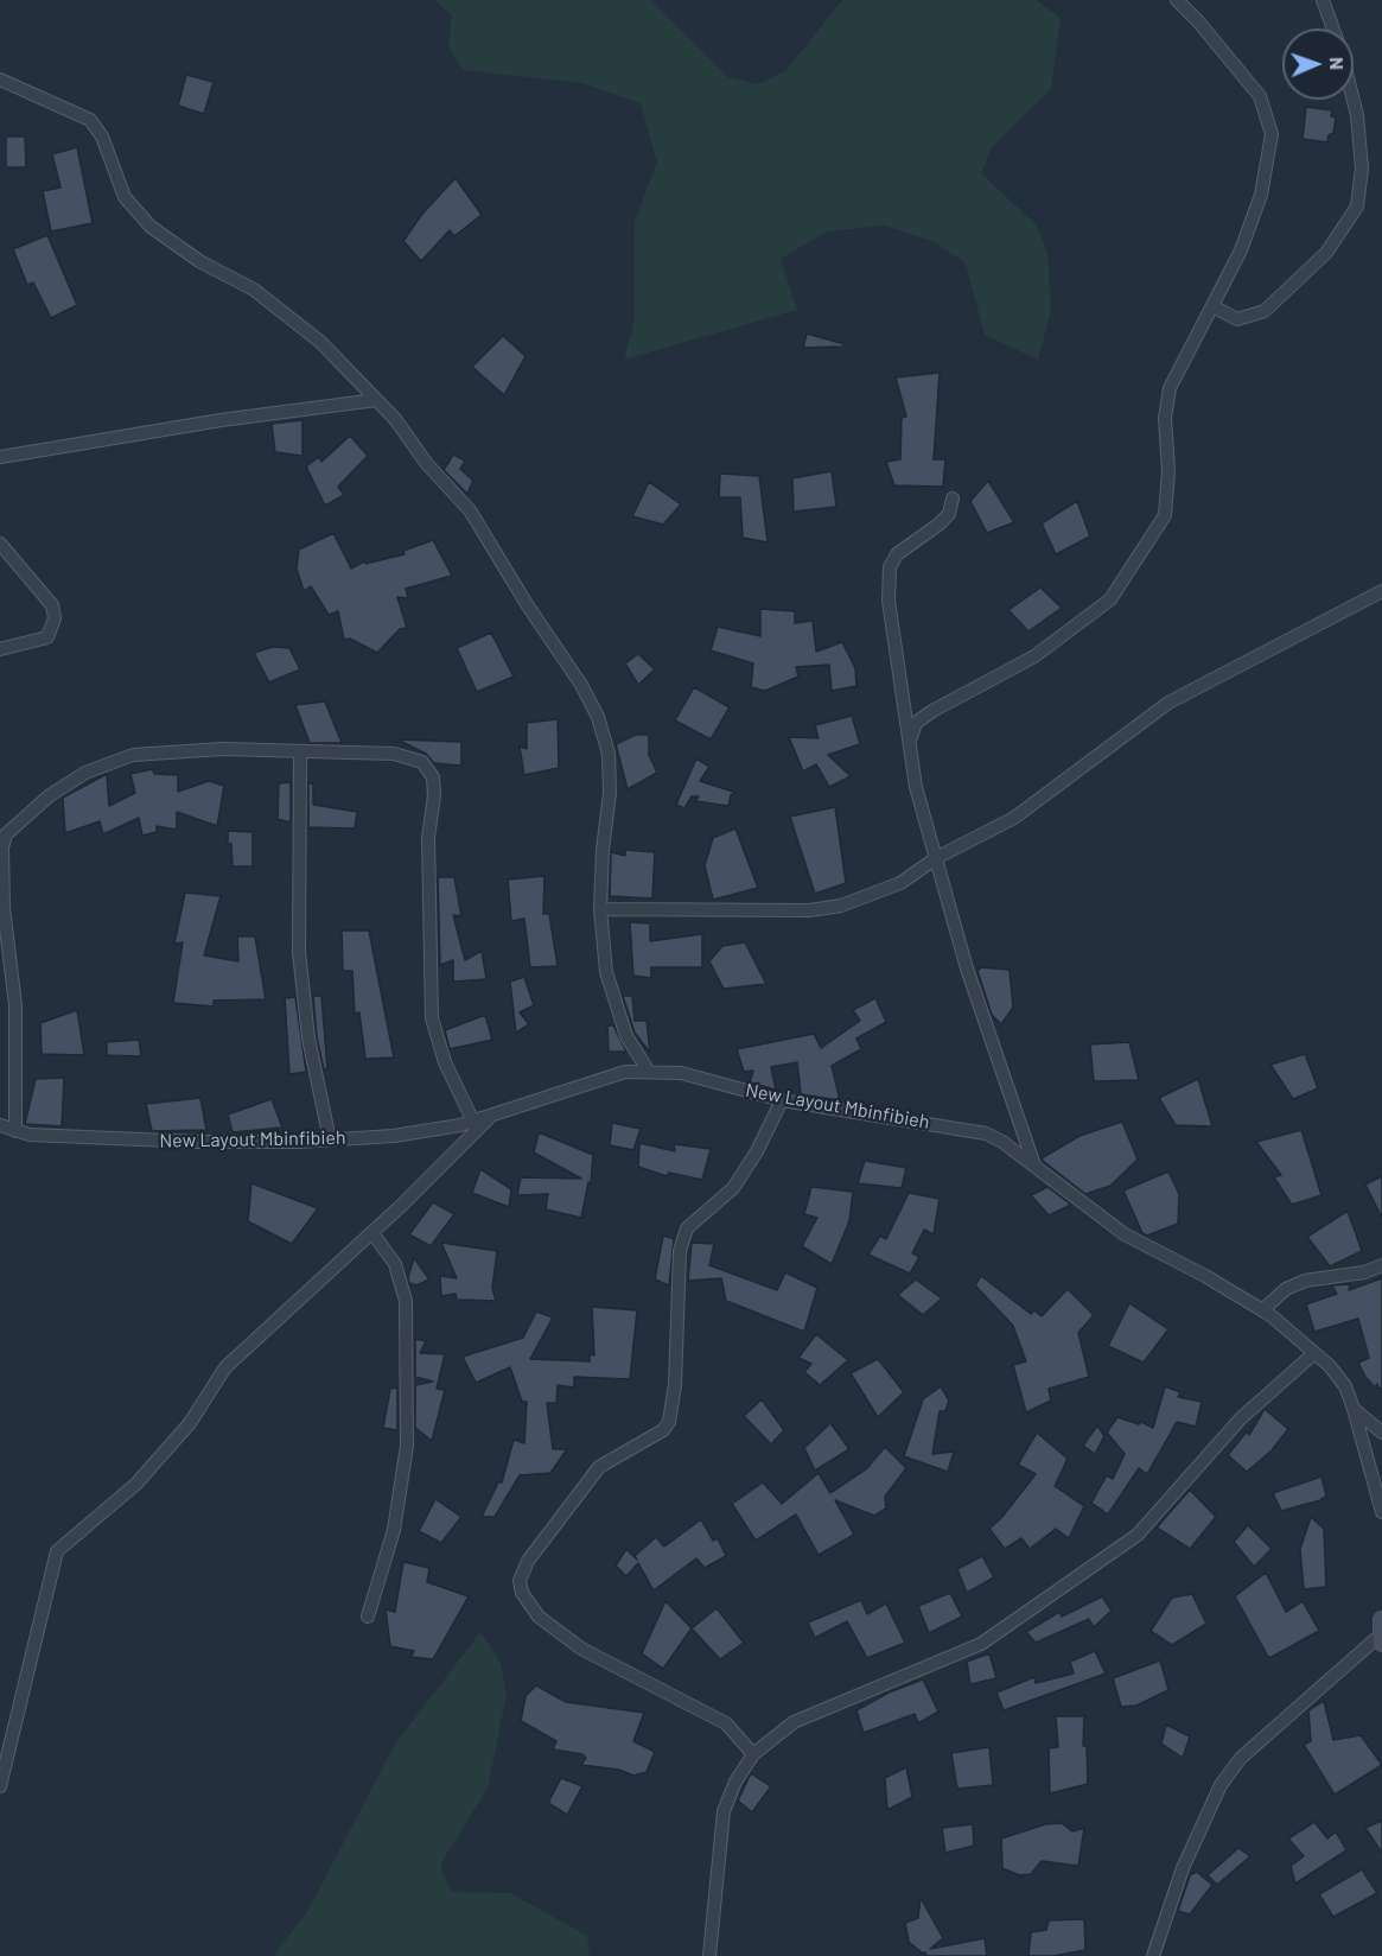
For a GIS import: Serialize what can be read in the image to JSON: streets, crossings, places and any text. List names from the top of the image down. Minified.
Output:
{"streets":{"street":["New Layout Mbinfibieh"]},"north":"right"}
